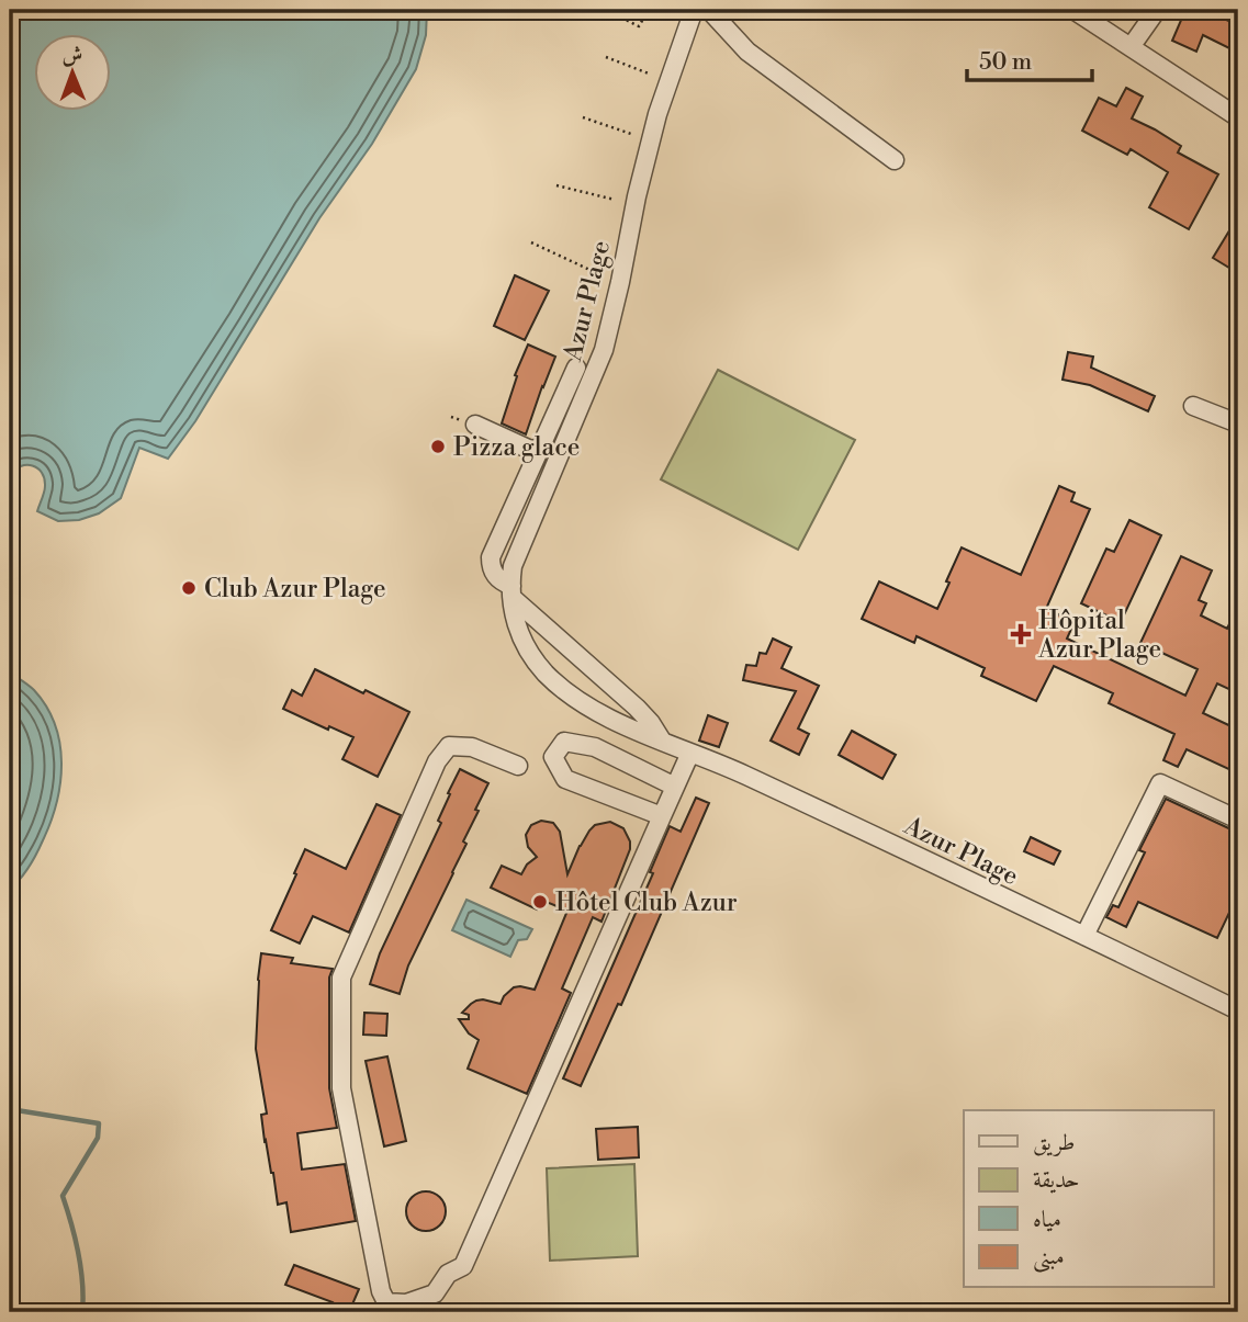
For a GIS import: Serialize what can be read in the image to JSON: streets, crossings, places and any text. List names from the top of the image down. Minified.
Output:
{"streets":{"street":["Azur Plage"]},"places":{"other":["Pizza glace","Club Azur Plage","Hôtel Club Azur"],"health":["Hôpital Azur Plage"]},"legend":["طريق","حديقة","مياه","مبنى"],"scale_bar":"50 m","north":"top"}
